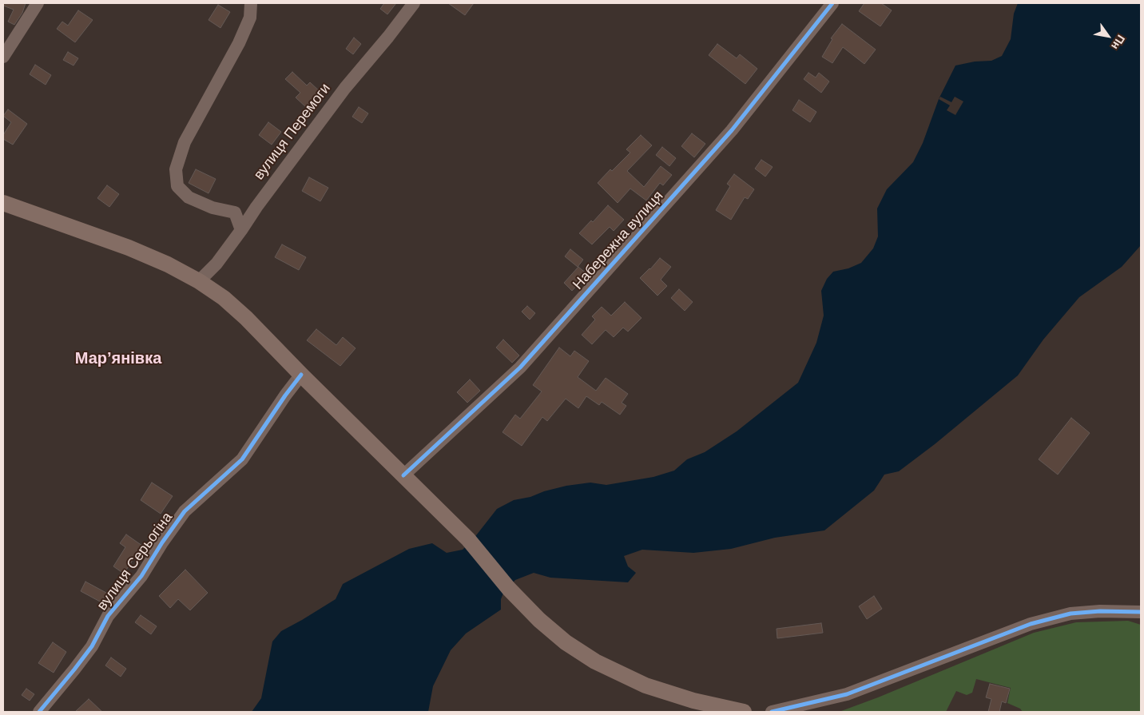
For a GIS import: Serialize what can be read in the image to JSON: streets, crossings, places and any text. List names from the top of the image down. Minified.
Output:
{"streets":{"street":["вулиця Перемоги","Набережна вулиця","вулиця Серьогіна"]},"districts":["Мар’янівка"],"north":"bottom right"}
